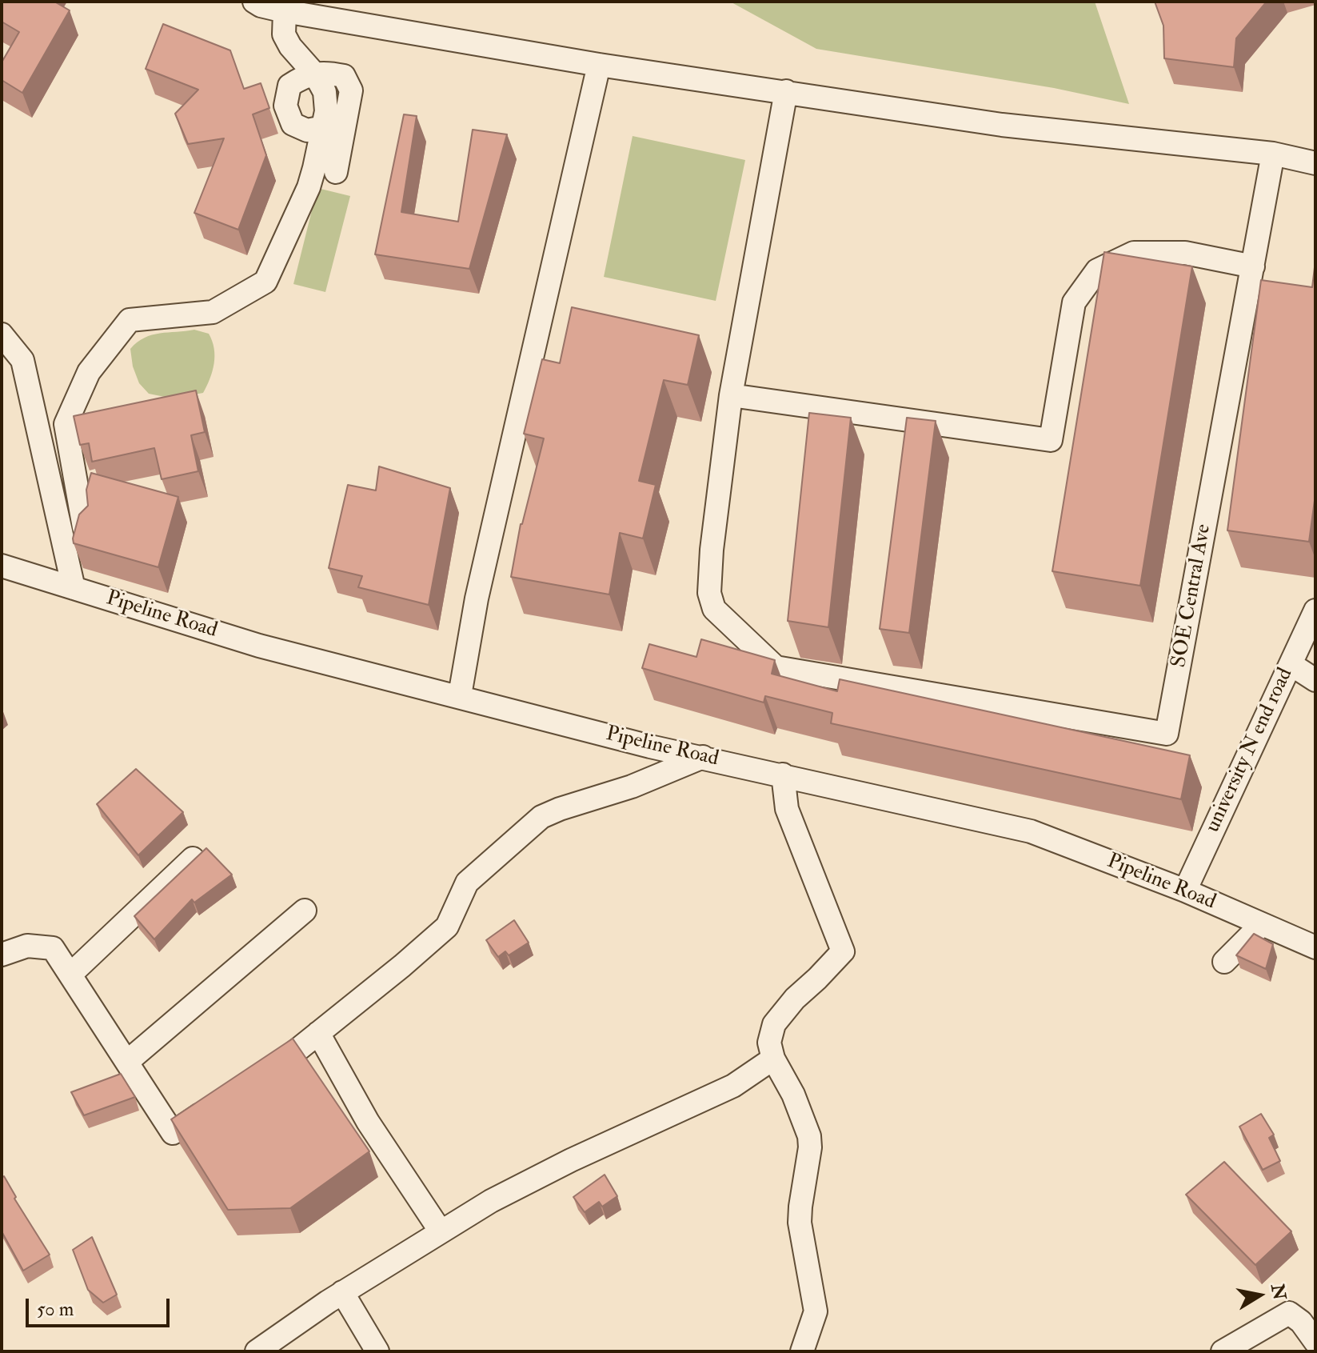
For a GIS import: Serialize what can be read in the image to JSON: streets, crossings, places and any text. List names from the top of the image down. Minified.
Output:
{"streets":{"street":["SOE Central Ave","Pipeline Road","university N end road"]},"crossings":[["Pipeline Road","university N end road"]],"scale_bar":"50 m","north":"right"}
